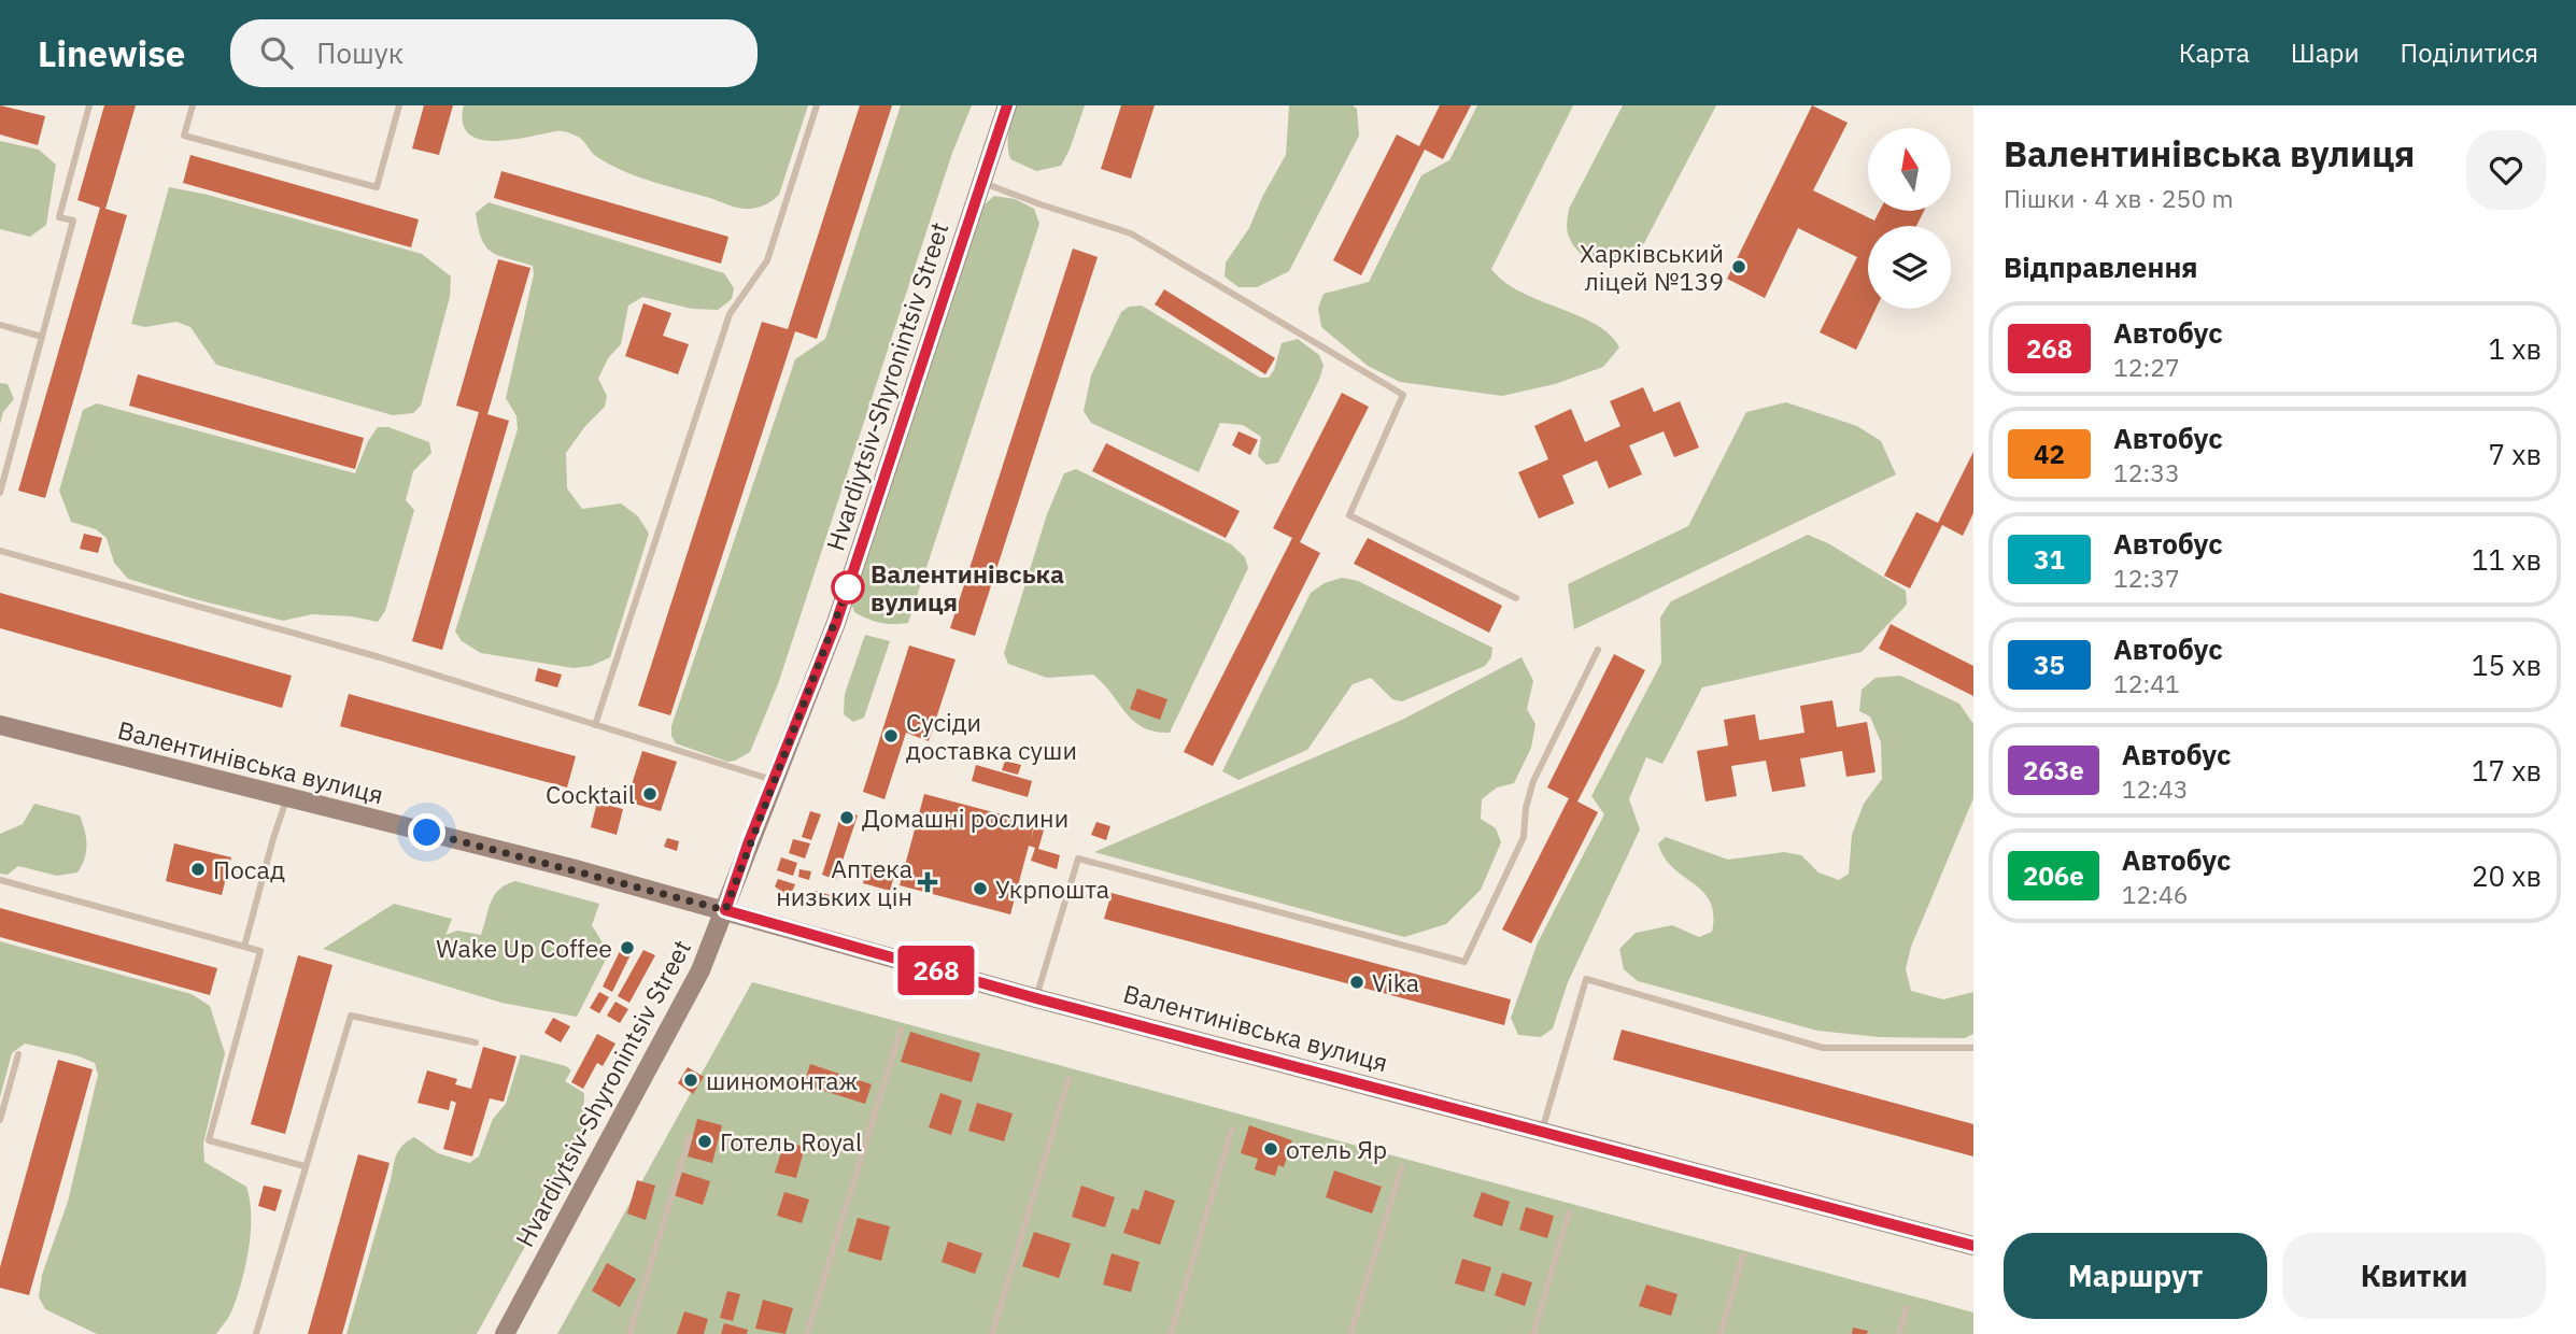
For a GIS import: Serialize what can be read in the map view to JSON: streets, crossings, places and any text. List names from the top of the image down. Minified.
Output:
{"streets":{"street":["Hvardiytsiv-Shyronintsiv Street","Валентинівська вулиця"]},"crossings":[["Hvardiytsiv-Shyronintsiv Street","Валентинівська вулиця"]],"places":{"other":["Харківський ліцей №139","Валентинівська вулиця","Сусіди доставка суши","Cocktail","Домашні рослини","Посад","Укрпошта","Wake Up Coffee","Vika","шиномонтаж","Готель Royal","отель Яр"],"health":["Аптека низьких цін"]},"lines":["bus line 268"],"north":"top","page":{"header":"Linewise","search":"Пошук","nav":["Карта","Шари","Поділитися"],"on_map":"268","heading":[["Валентинівська вулиця","Пішки · 4 хв · 250 m"],"Відправлення"],"list":[{"mark":"268","name":"Автобус","note":"12:27","value":"1 хв"},{"mark":"42","name":"Автобус","note":"12:33","value":"7 хв"},{"mark":"31","name":"Автобус","note":"12:37","value":"11 хв"},{"mark":"35","name":"Автобус","note":"12:41","value":"15 хв"},{"mark":"263е","name":"Автобус","note":"12:43","value":"17 хв"},{"mark":"206е","name":"Автобус","note":"12:46","value":"20 хв"}],"buttons":["Маршрут","Квитки"]}}
